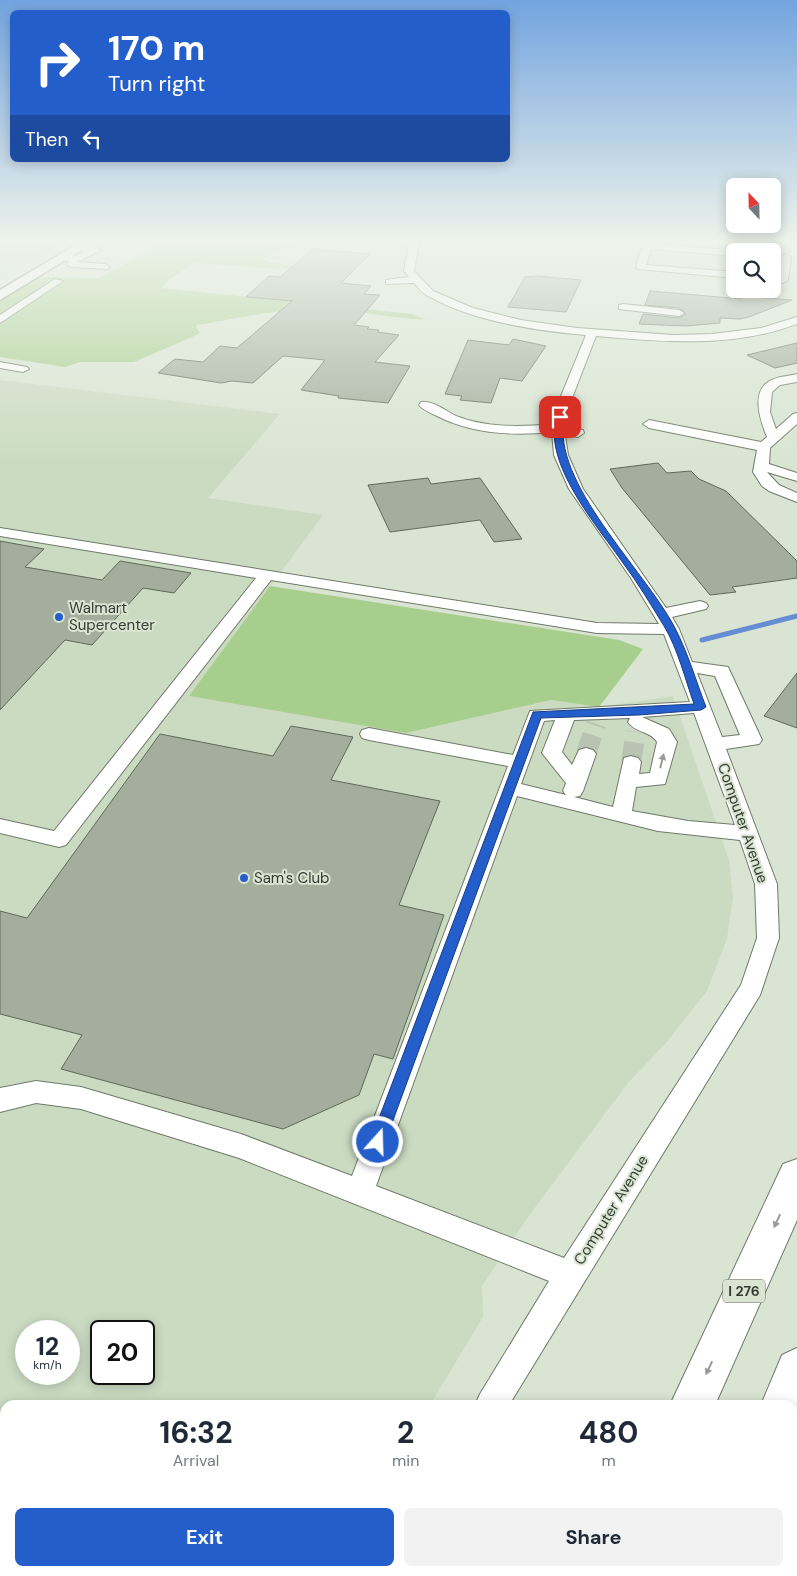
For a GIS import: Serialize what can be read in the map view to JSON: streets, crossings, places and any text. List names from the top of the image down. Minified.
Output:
{"streets":{"highway":["I 276"],"street":["Computer Avenue"]},"places":["Walmart Supercenter","Sam's Club"],"north":"top","page":{"turn":["170 m","Turn right"],"then":"Then","speed":"12 km/h","limit":"20","eta":["16:32","Arrival","2","min","480","m"],"buttons":["Exit","Share"]}}
